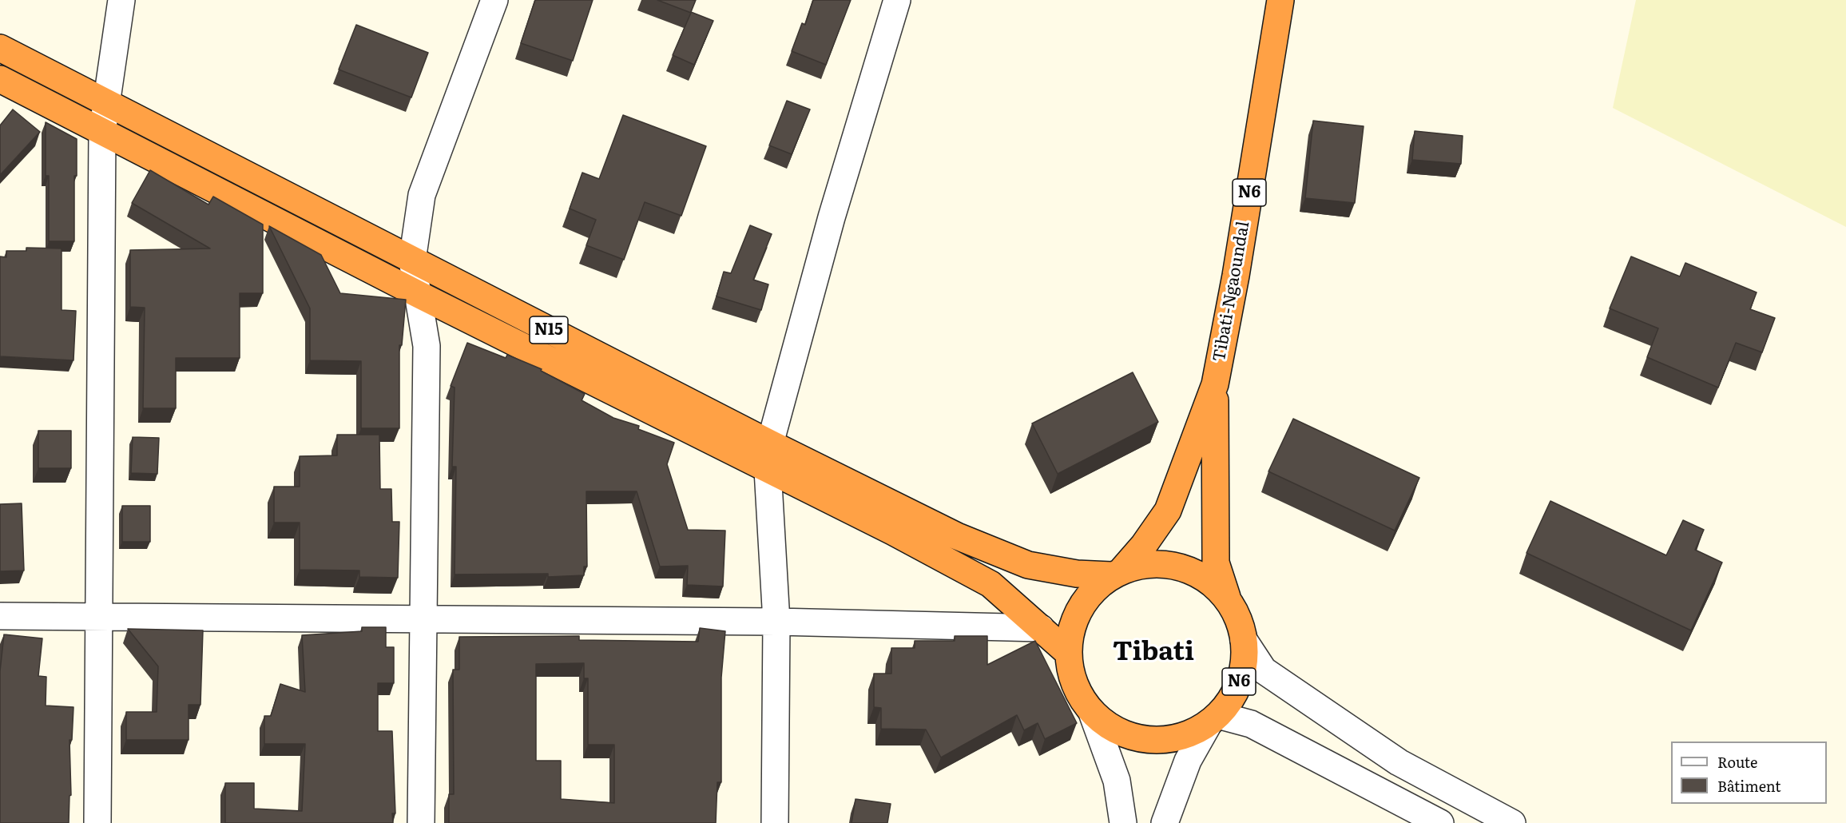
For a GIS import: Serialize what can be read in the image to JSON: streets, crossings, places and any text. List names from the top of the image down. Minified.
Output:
{"streets":{"highway":["N6","Tibati-Ngaoundal","N15"]},"crossings":[["Tibati-Ngaoundal","N15"]],"districts":["Tibati"],"legend":["Route","Bâtiment"]}
